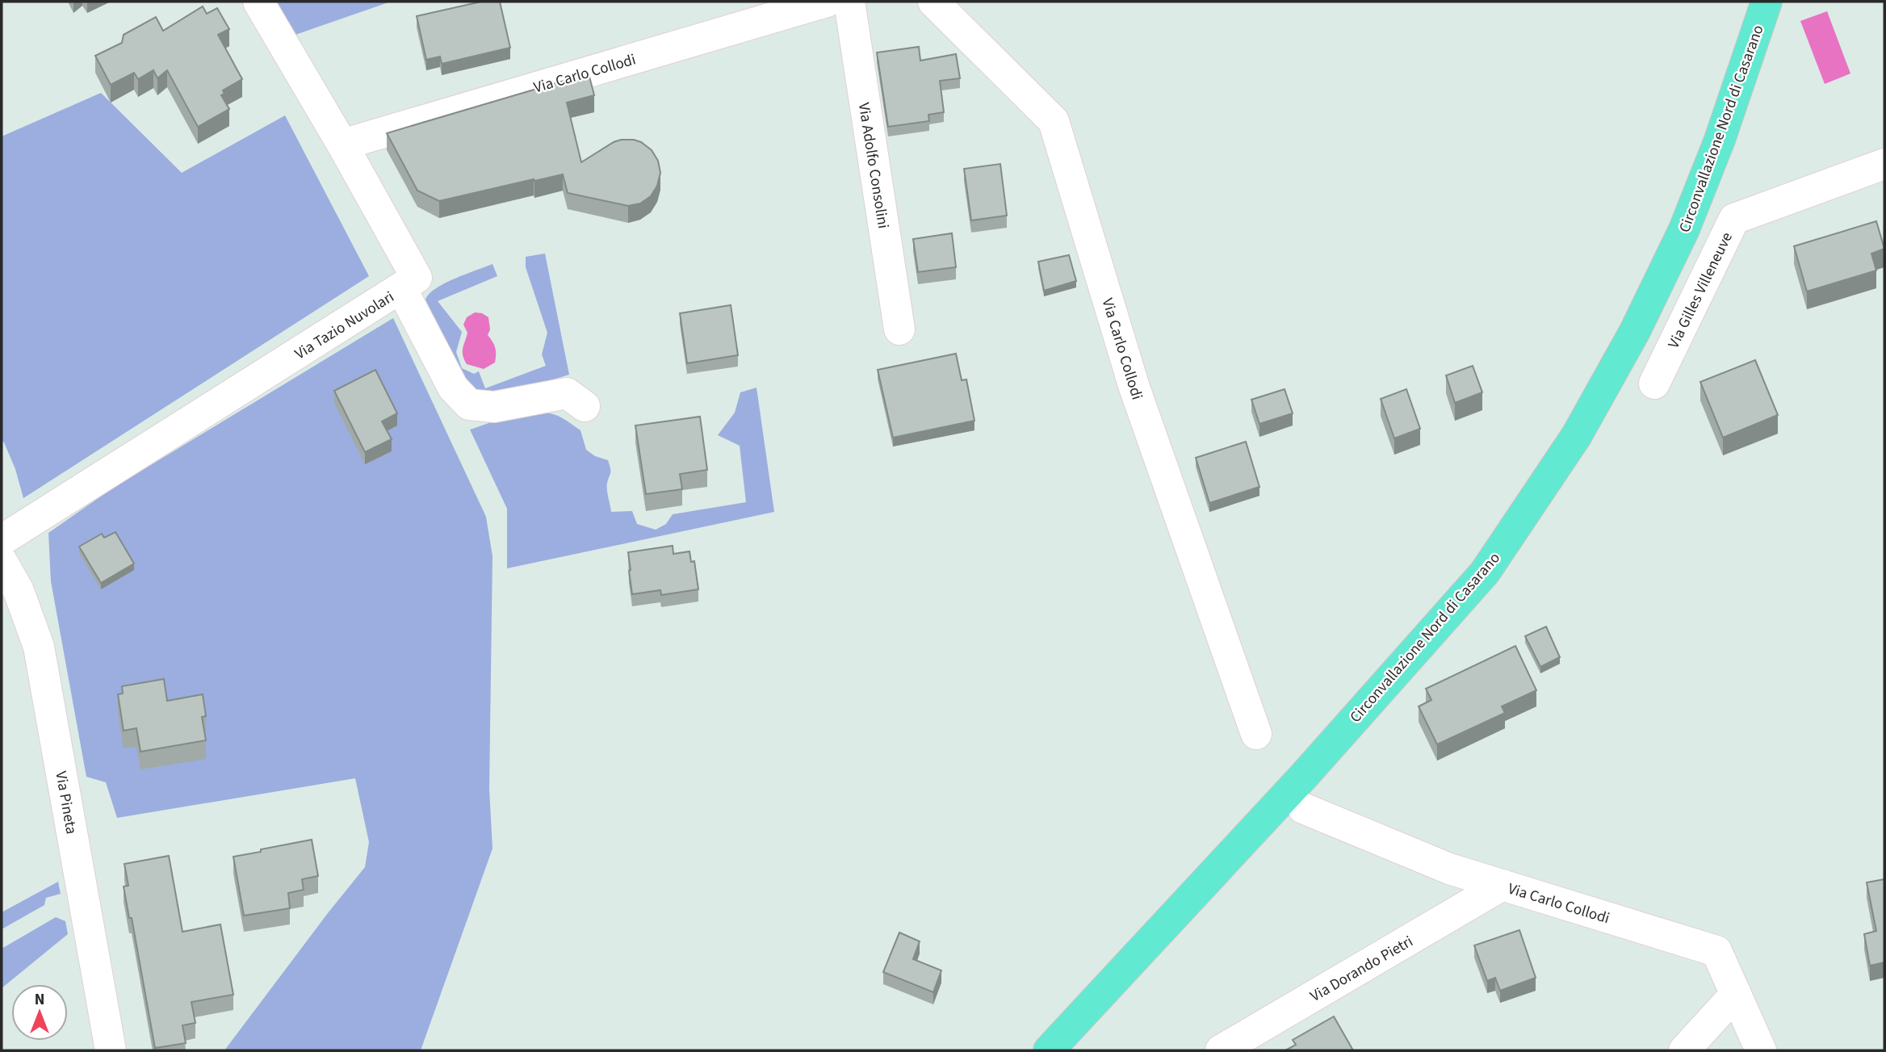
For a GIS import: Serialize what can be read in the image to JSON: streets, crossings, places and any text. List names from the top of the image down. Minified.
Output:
{"streets":{"main road":["Circonvallazione Nord di Casarano"],"street":["Via Carlo Collodi","Via Adolfo Consolini","Via Gilles Villeneuve","Via Tazio Nuvolari","Via Pineta","Via Dorando Pietri"]},"crossings":[["Via Carlo Collodi","Via Tazio Nuvolari"],["Via Carlo Collodi","Via Dorando Pietri"]],"north":"top"}
